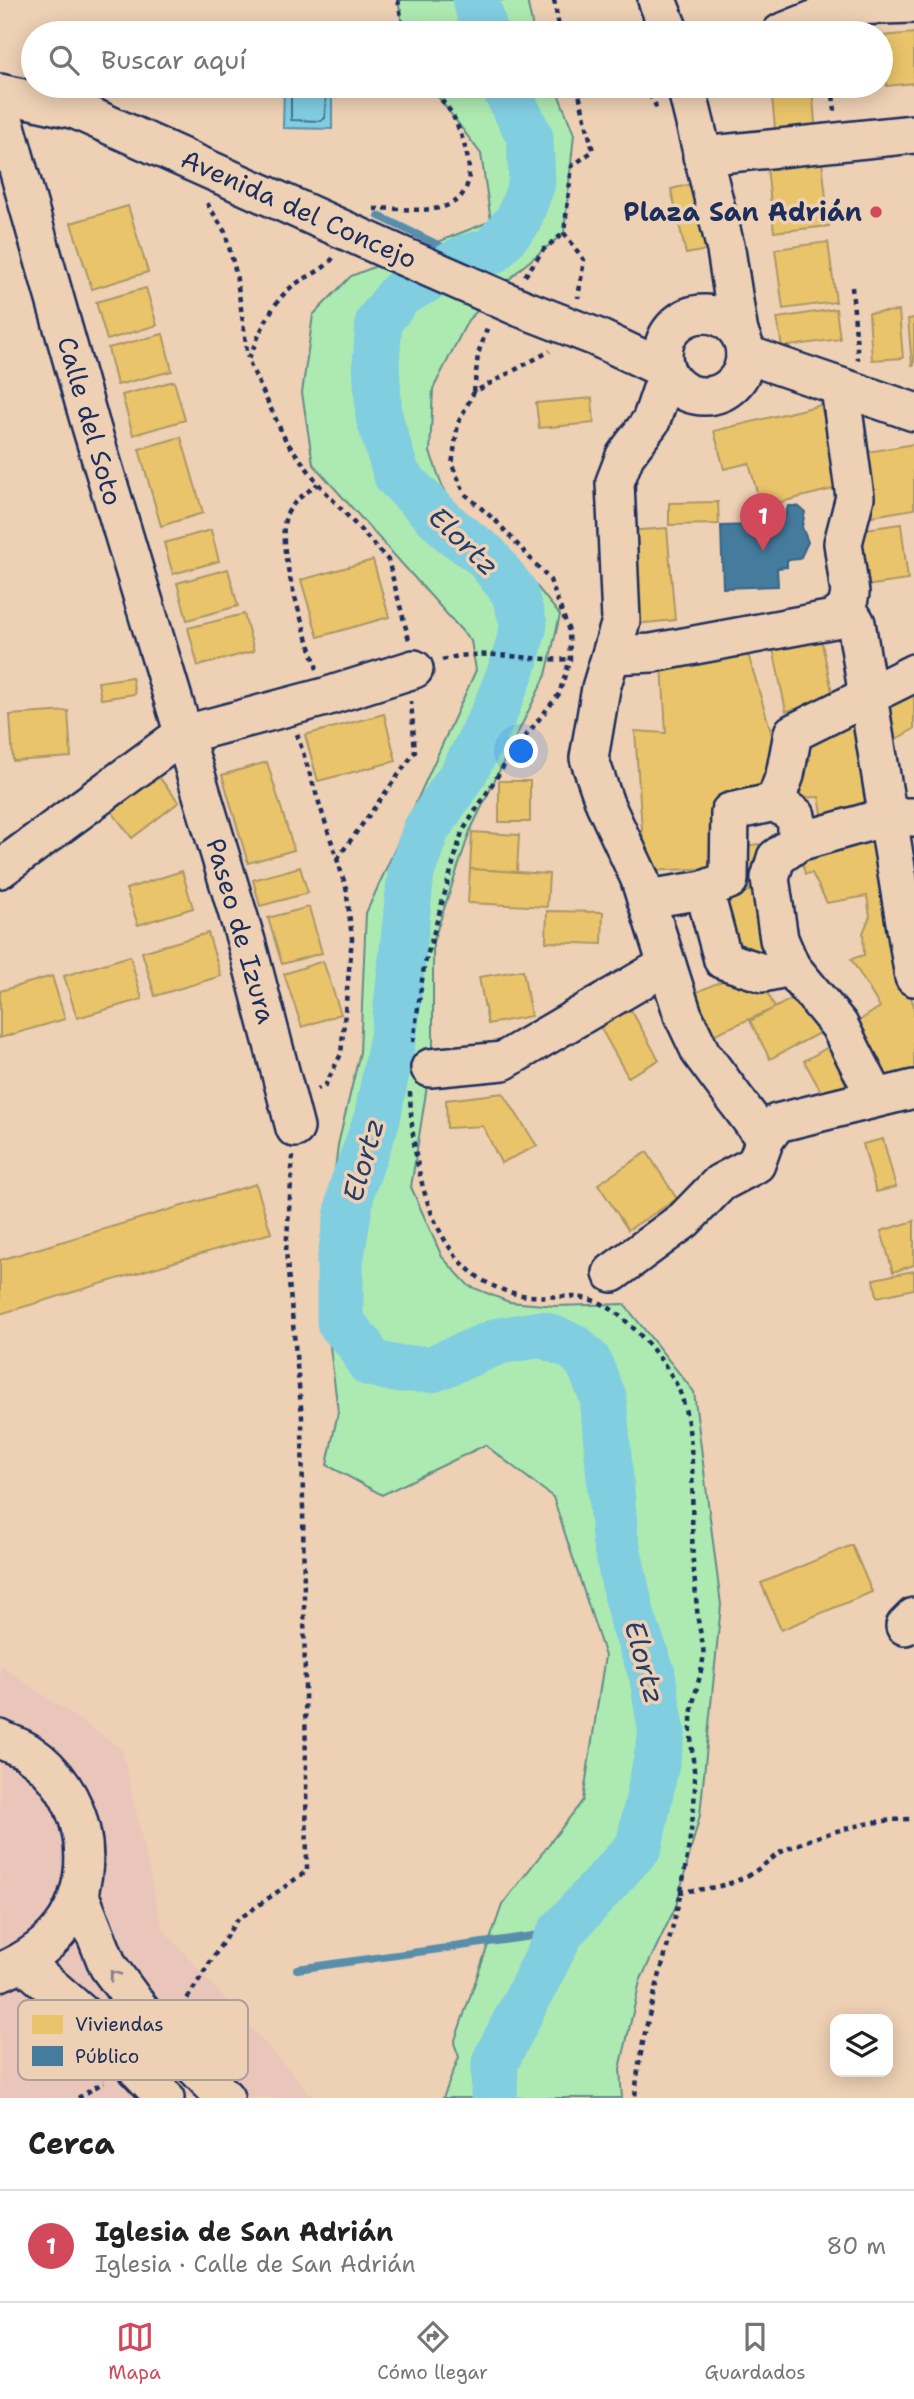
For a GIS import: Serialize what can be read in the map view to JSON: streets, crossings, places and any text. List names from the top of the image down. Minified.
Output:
{"streets":{"street":["Avenida del Concejo","Calle del Soto","Paseo de Izura"]},"crossings":[["Calle del Soto","Paseo de Izura"]],"water":["Elortz"],"places":["Plaza San Adrián"],"legend":["Viviendas","Público"],"page":{"search":"Buscar aquí","pins":"1","heading":"Cerca","list":[{"mark":"1","name":"Iglesia de San Adrián","note":"Iglesia · Calle de San Adrián","value":"80 m"}],"nav":["Mapa","Cómo llegar","Guardados"]}}
